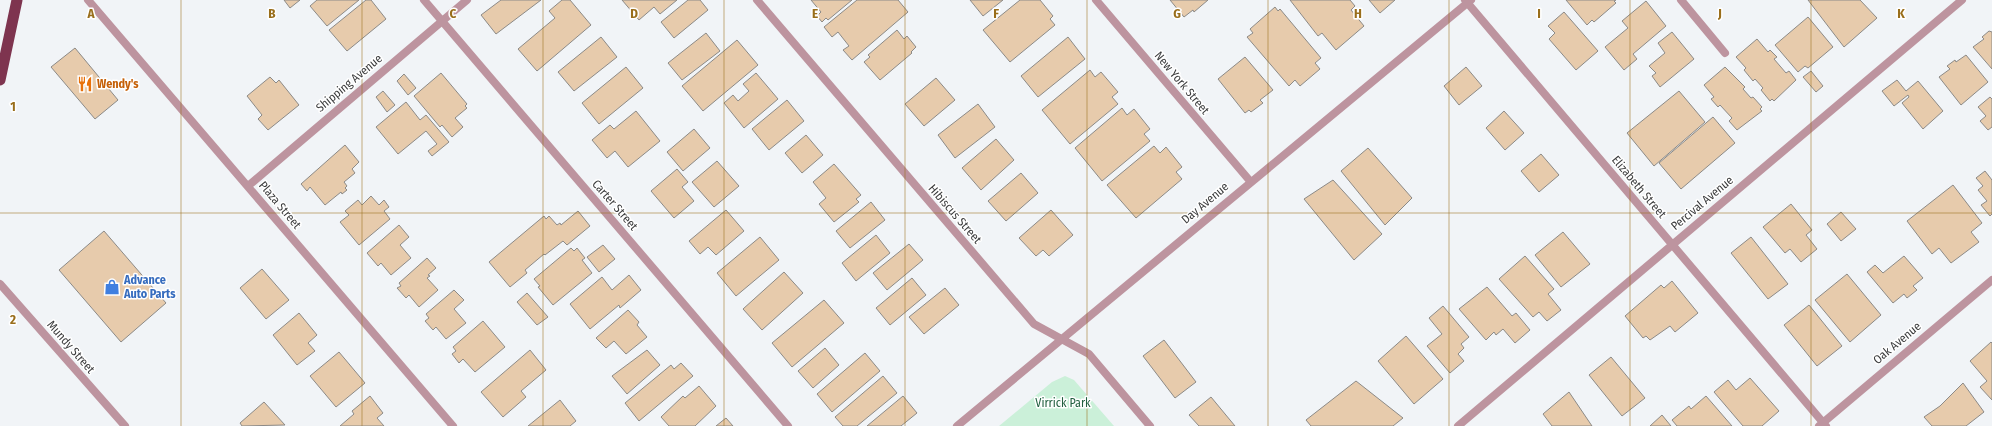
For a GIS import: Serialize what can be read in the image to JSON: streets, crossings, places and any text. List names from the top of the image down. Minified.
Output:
{"streets":{"street":["Shipping Avenue","New York Street","Elizabeth Street","Day Avenue","Percival Avenue","Plaza Street","Carter Street","Hibiscus Street","Oak Avenue","Mundy Street"]},"crossings":[["Shipping Avenue","Plaza Street"],["Shipping Avenue","Carter Street"],["New York Street","Day Avenue"],["Elizabeth Street","Day Avenue"],["Elizabeth Street","Percival Avenue"],["Elizabeth Street","Oak Avenue"],["Day Avenue","Hibiscus Street"]],"parks":["Virrick Park"],"places":{"restaurant":["Wendy's"],"shop":["Advance Auto Parts"]},"grid":{"columns":["A","B","C","D","E","F","G","H","I","J","K"],"rows":["1","2"]}}
